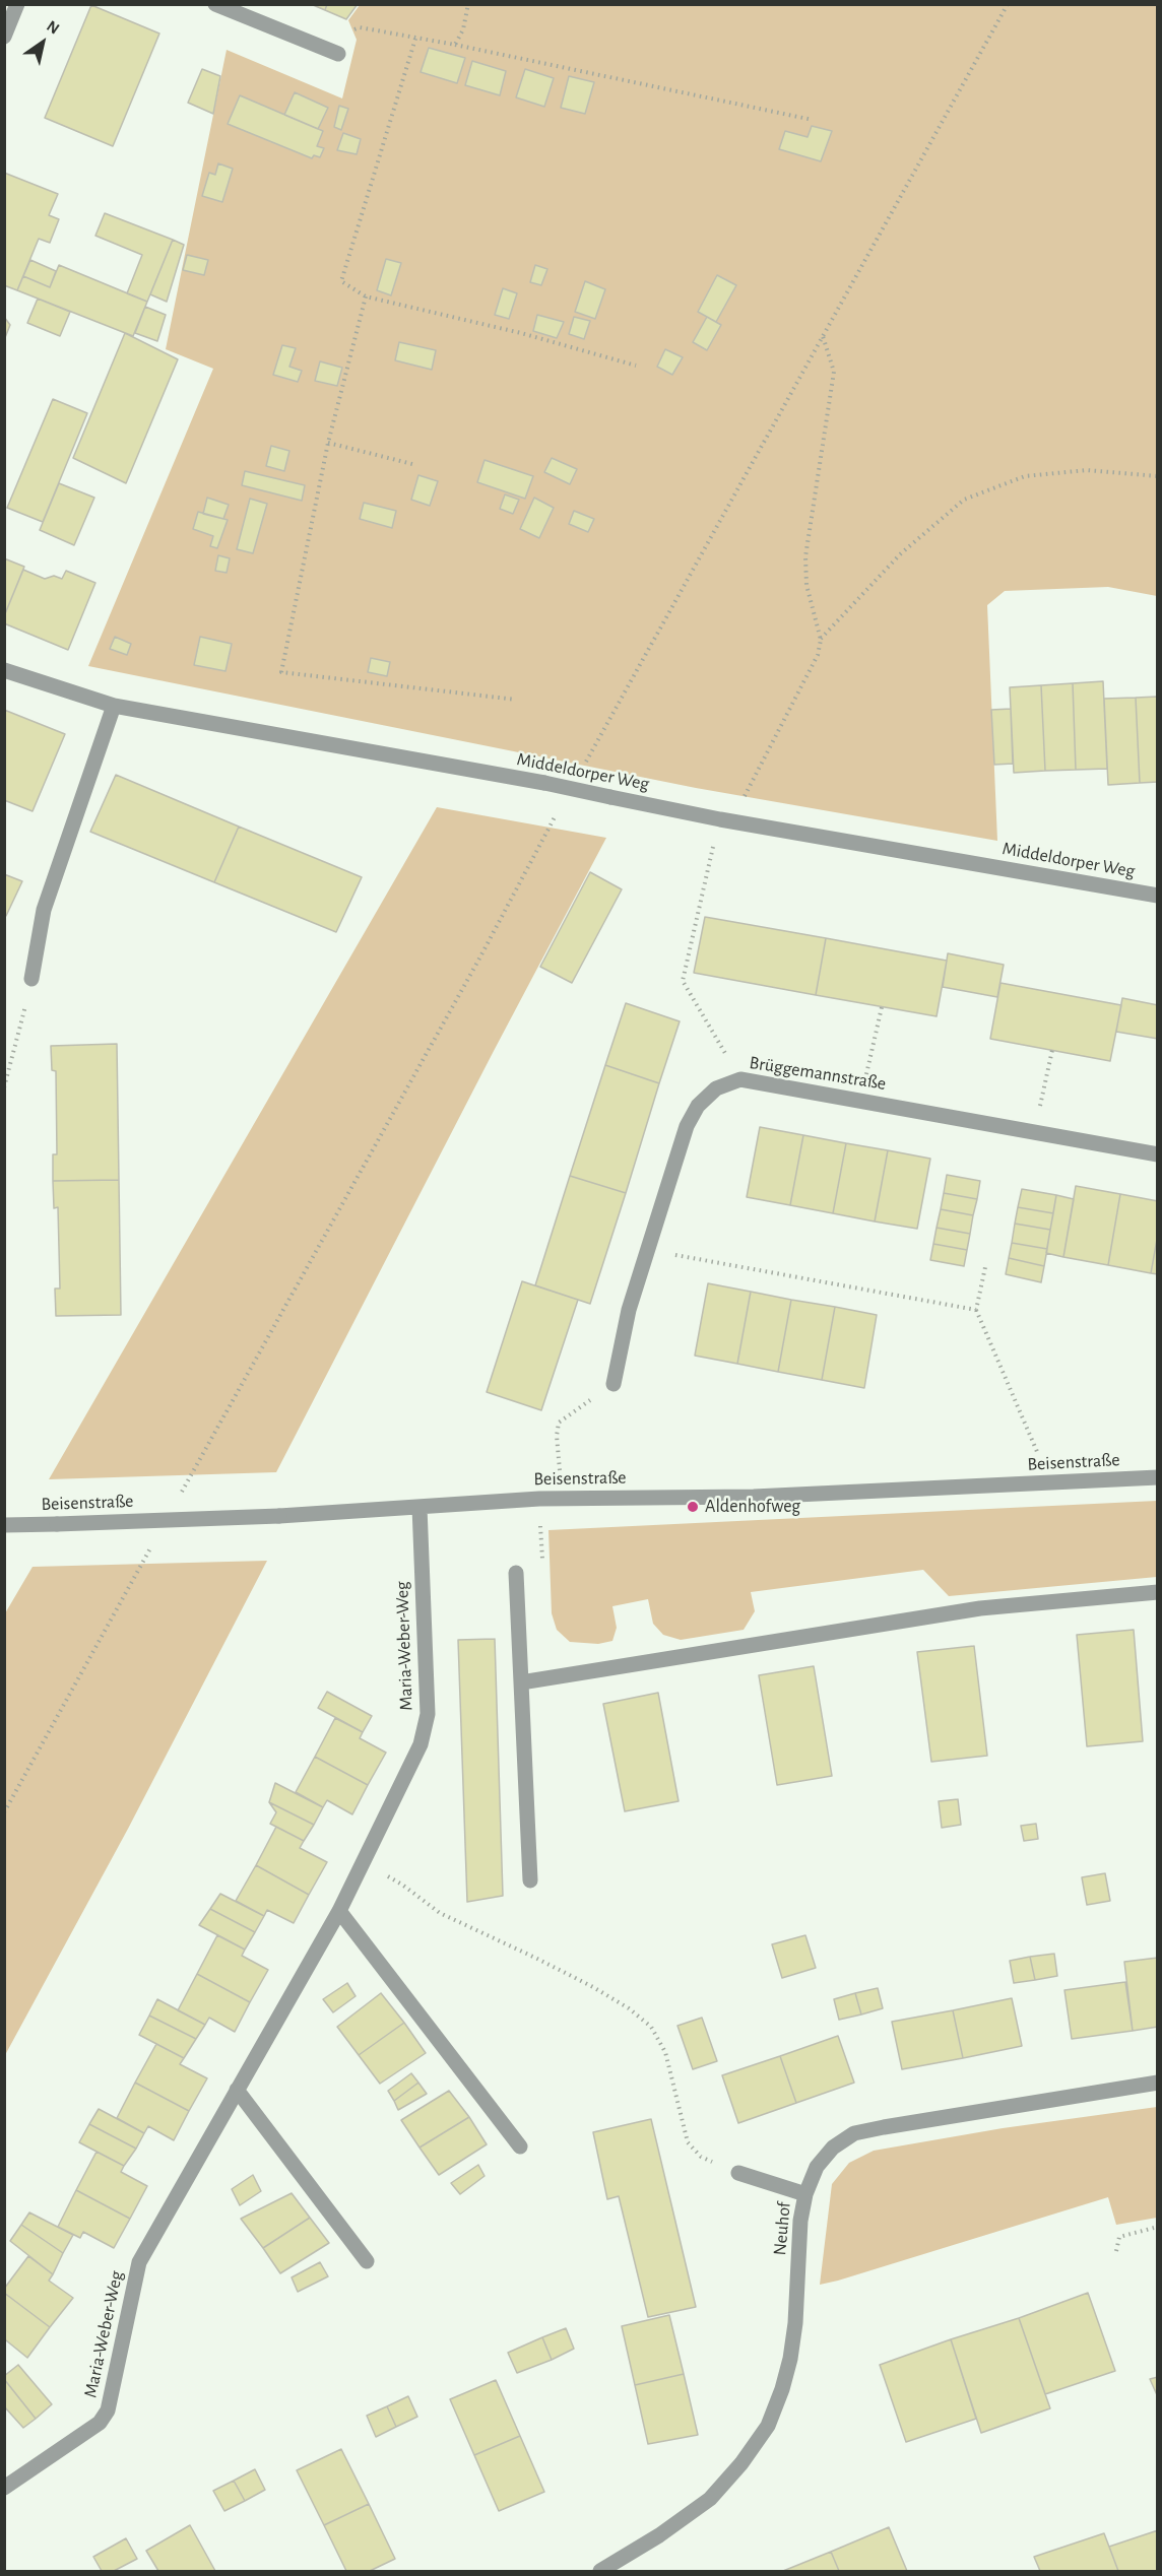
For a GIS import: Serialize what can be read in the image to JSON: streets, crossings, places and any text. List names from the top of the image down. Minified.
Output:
{"streets":{"street":["Middeldorper Weg","Brüggemannstraße","Beisenstraße","Maria-Weber-Weg","Neuhof"]},"crossings":[["Beisenstraße","Maria-Weber-Weg"]],"places":["Aldenhofweg"],"north":"top right"}
